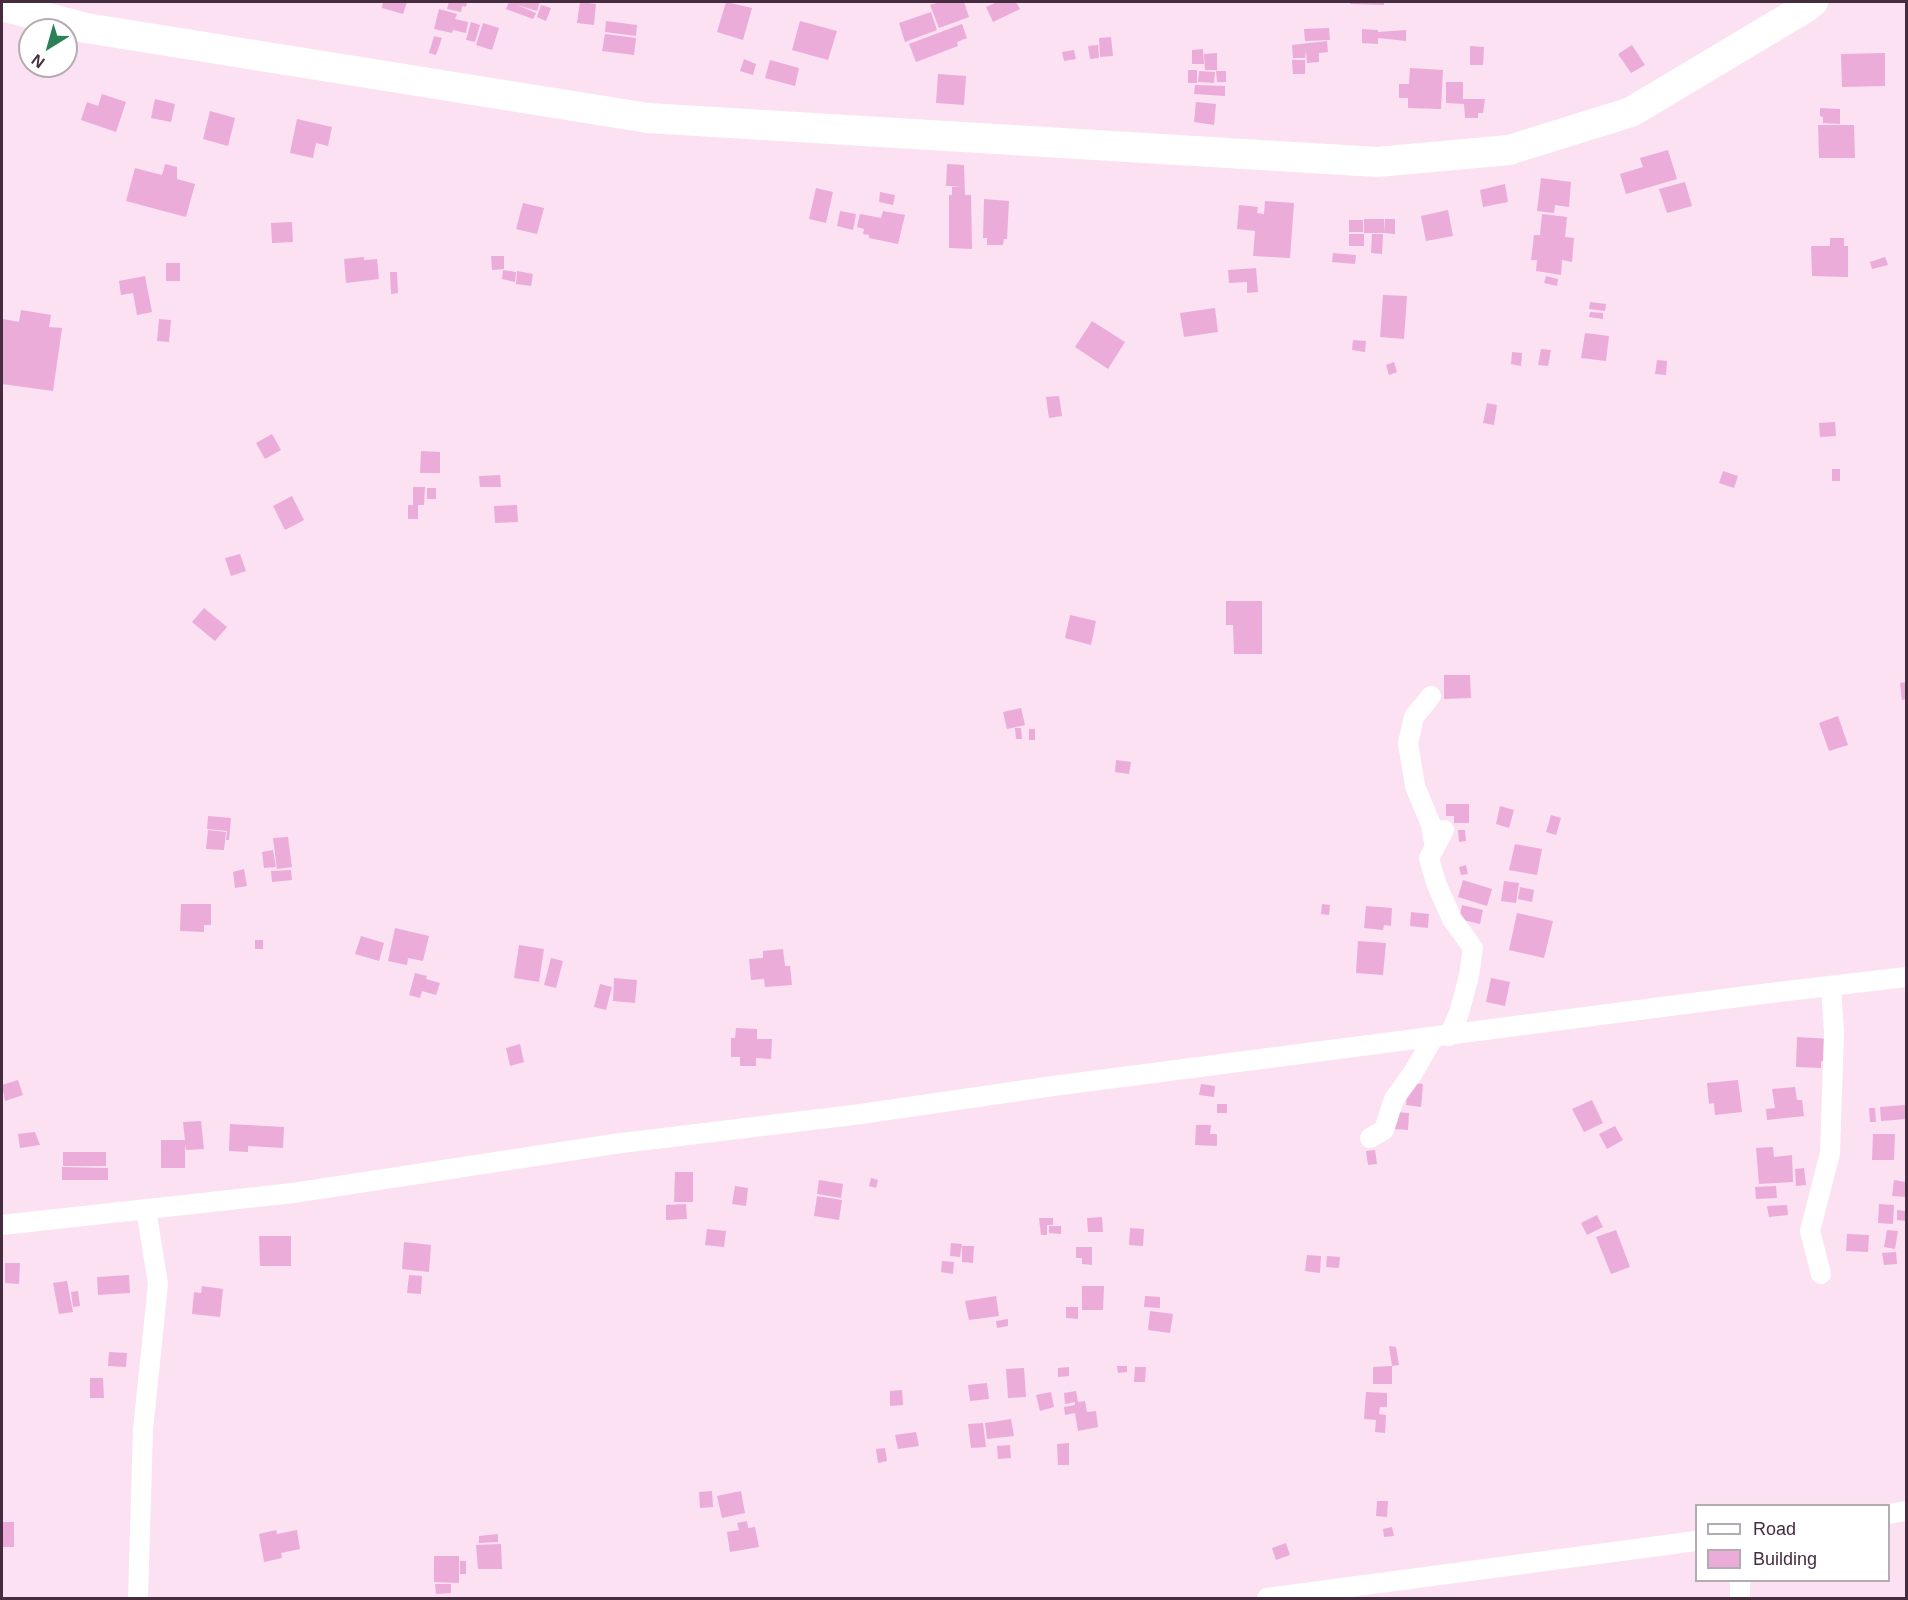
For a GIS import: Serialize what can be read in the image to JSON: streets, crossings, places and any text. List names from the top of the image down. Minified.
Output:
{"legend":["Road","Building"],"north":"bottom left"}
